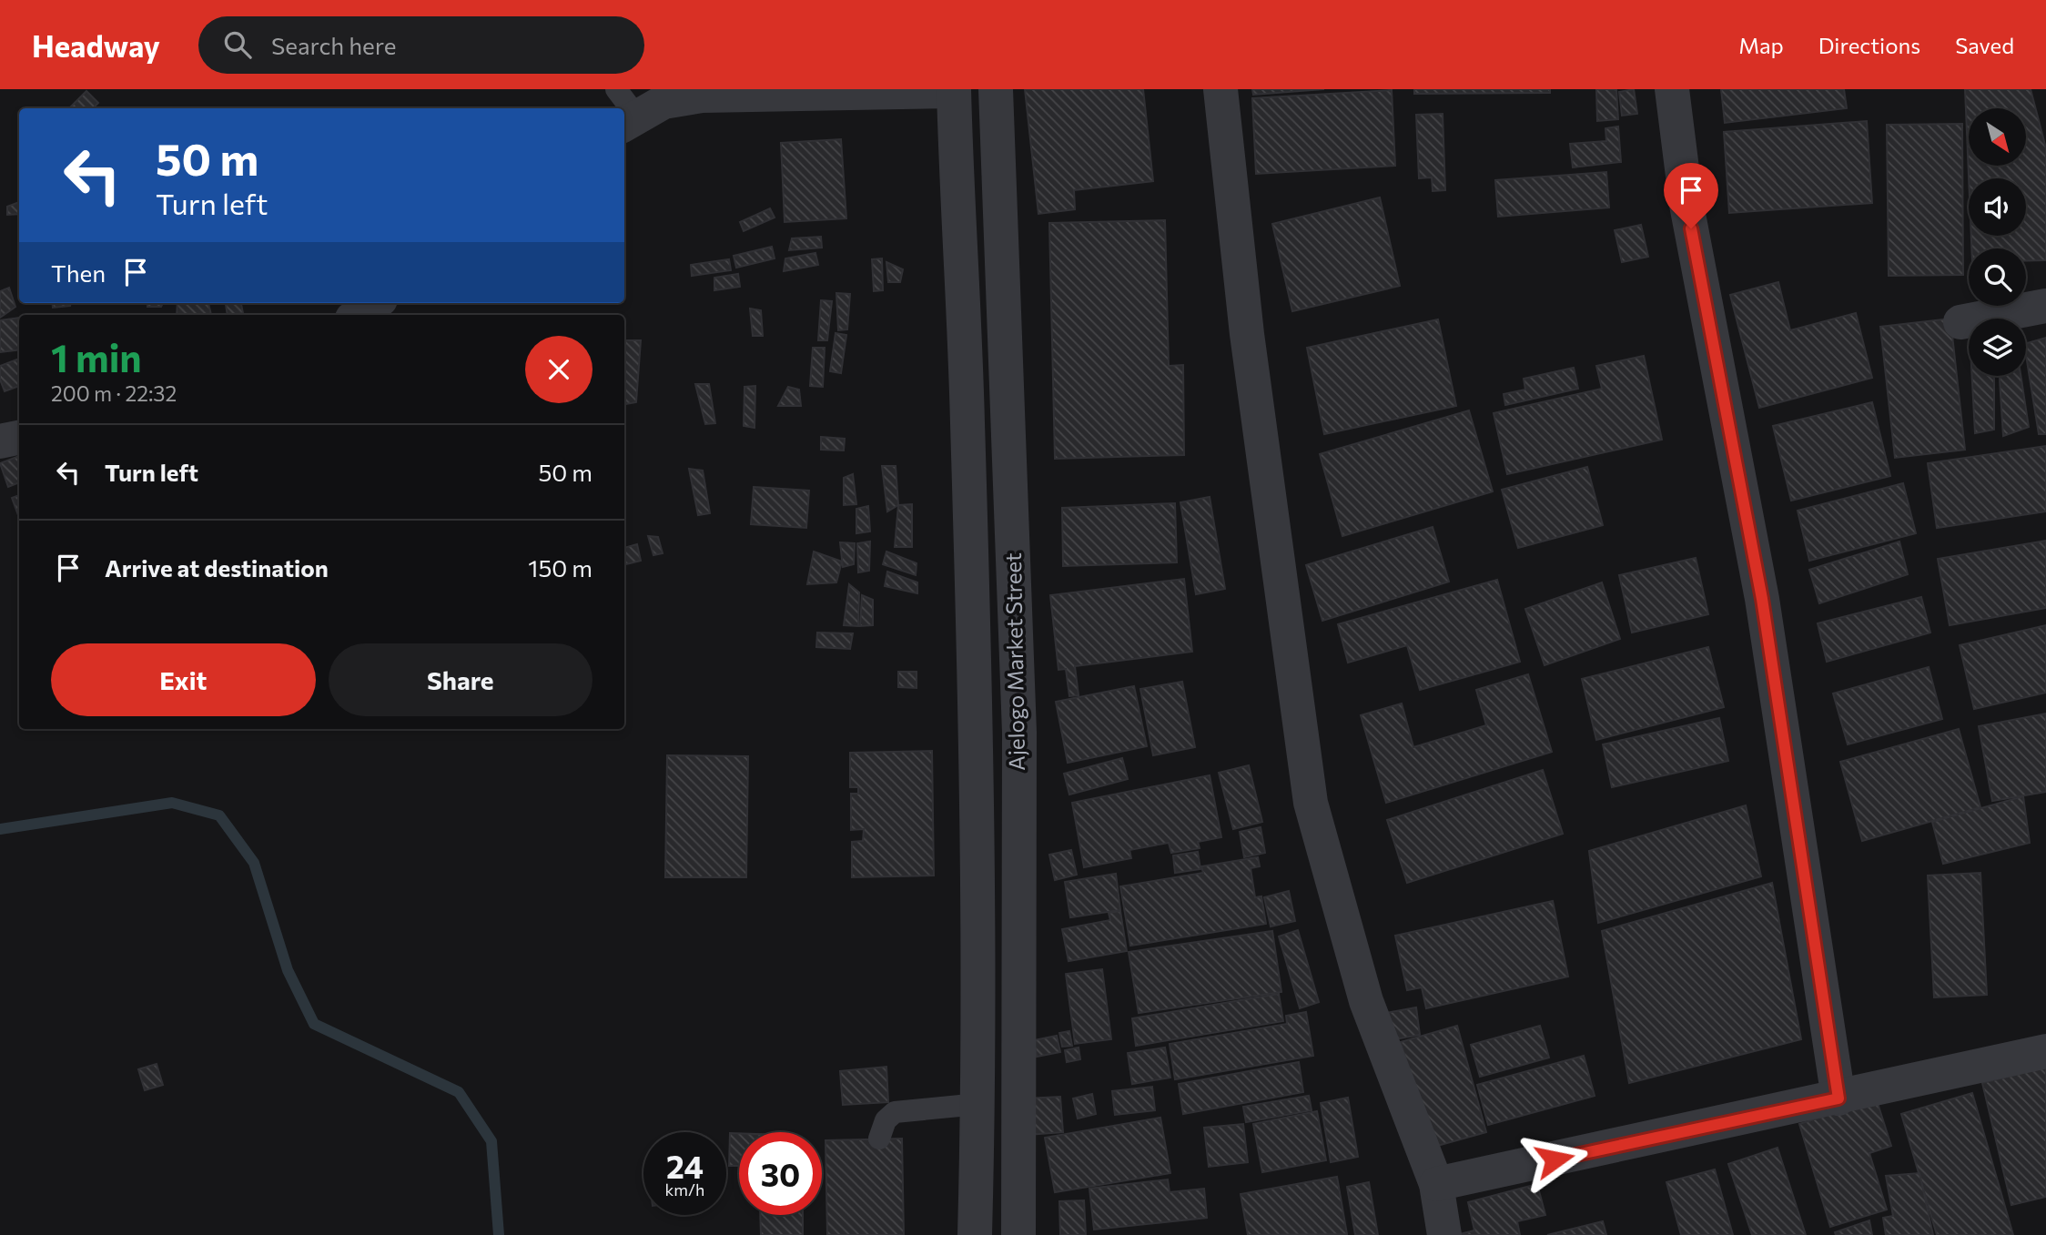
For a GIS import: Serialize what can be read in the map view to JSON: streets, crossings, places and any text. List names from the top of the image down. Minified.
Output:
{"streets":{"street":["Ajelogo Market Street"]},"north":"bottom right","page":{"header":"Headway","search":"Search here","nav":["Map","Directions","Saved"],"turn":["50 m","Turn left"],"then":"Then","heading":["1 min","200 m · 22:32"],"list":[{"name":"Turn left","value":"50 m"},{"name":"Arrive at destination","value":"150 m"}],"buttons":["Exit","Share"],"speed":"24 km/h","limit":"30"}}
